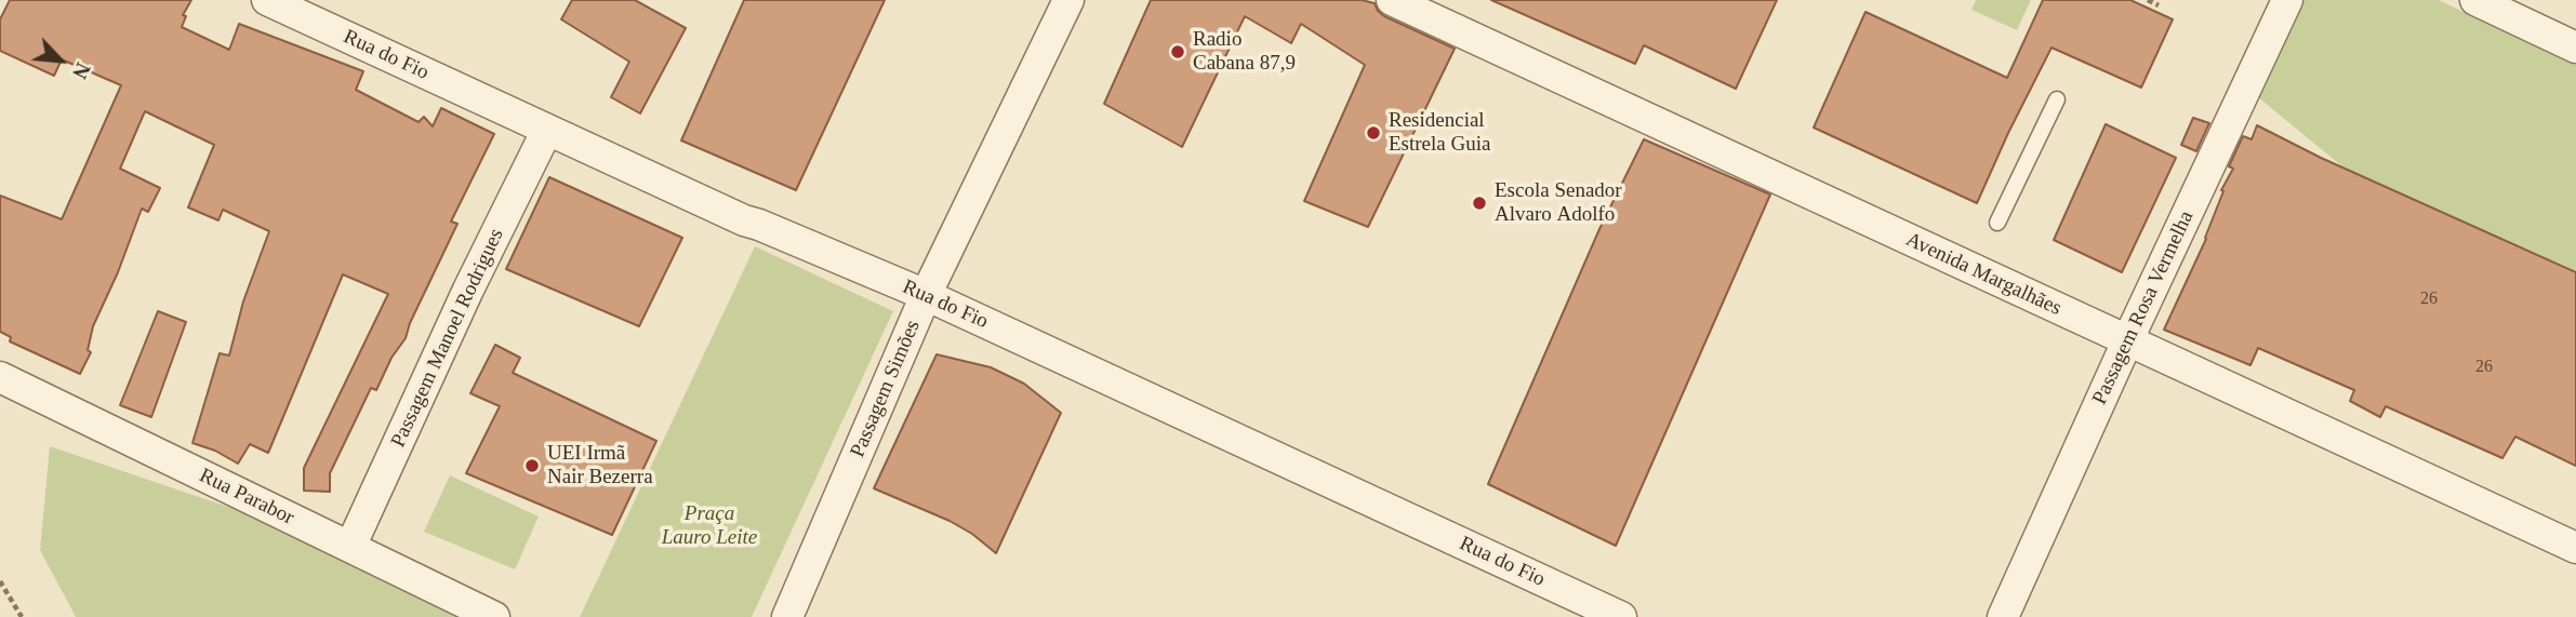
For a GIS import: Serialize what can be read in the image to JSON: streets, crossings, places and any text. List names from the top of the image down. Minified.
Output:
{"streets":{"street":["Rua do Fio","Avenida Margalhães","Passagem Rosa Vermelha","Passagem Manoel Rodrigues","Passagem Simões","Rua Parabor"]},"crossings":[["Rua do Fio","Passagem Manoel Rodrigues"],["Rua do Fio","Passagem Simões"],["Avenida Margalhães","Passagem Rosa Vermelha"],["Passagem Manoel Rodrigues","Rua Parabor"]],"parks":["Praça Lauro Leite"],"places":["Radio Cabana 87,9","Residencial Estrela Guia","Escola Senador Alvaro Adolfo","UEI Irmã Nair Bezerra"],"house_numbers":["26","26"],"north":"bottom right"}
